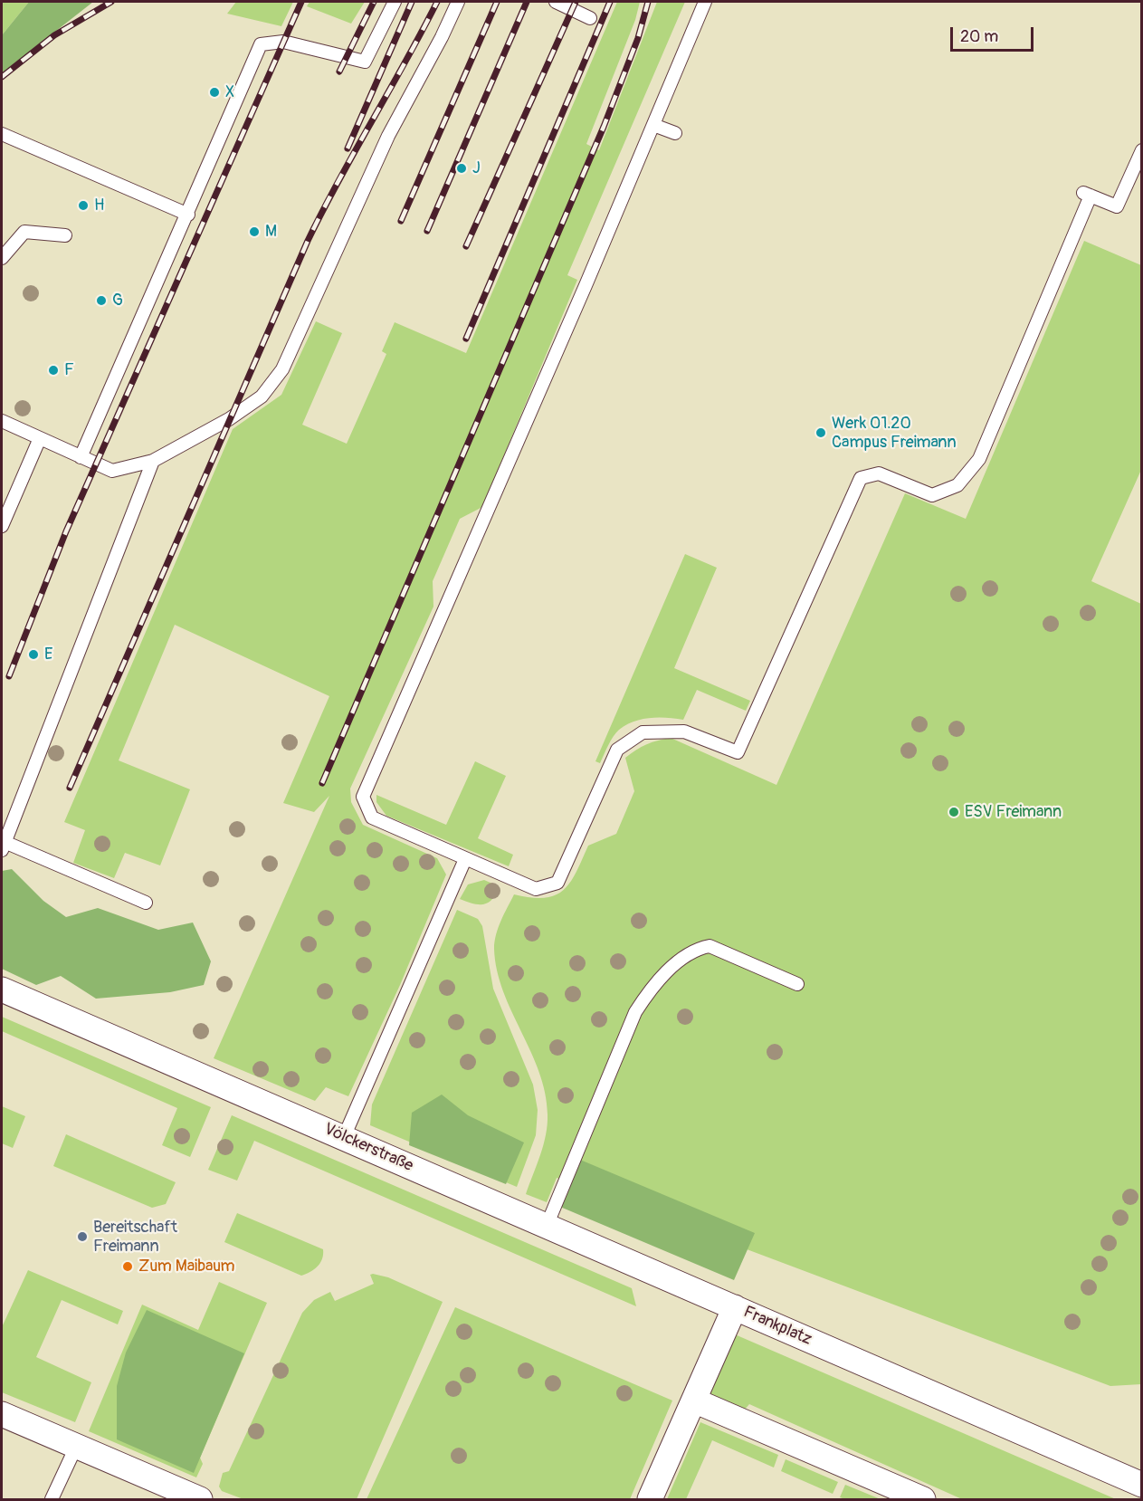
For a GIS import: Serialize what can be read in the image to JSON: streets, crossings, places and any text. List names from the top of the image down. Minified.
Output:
{"streets":{"street":["Völckerstraße","Frankplatz"]},"crossings":[["Völckerstraße","Frankplatz"]],"places":["X","J","H","M","G","F","Werk 01.20 Campus Freimann","E","ESV Freimann","Bereitschaft Freimann","Zum Maibaum"],"scale_bar":"20 m"}
